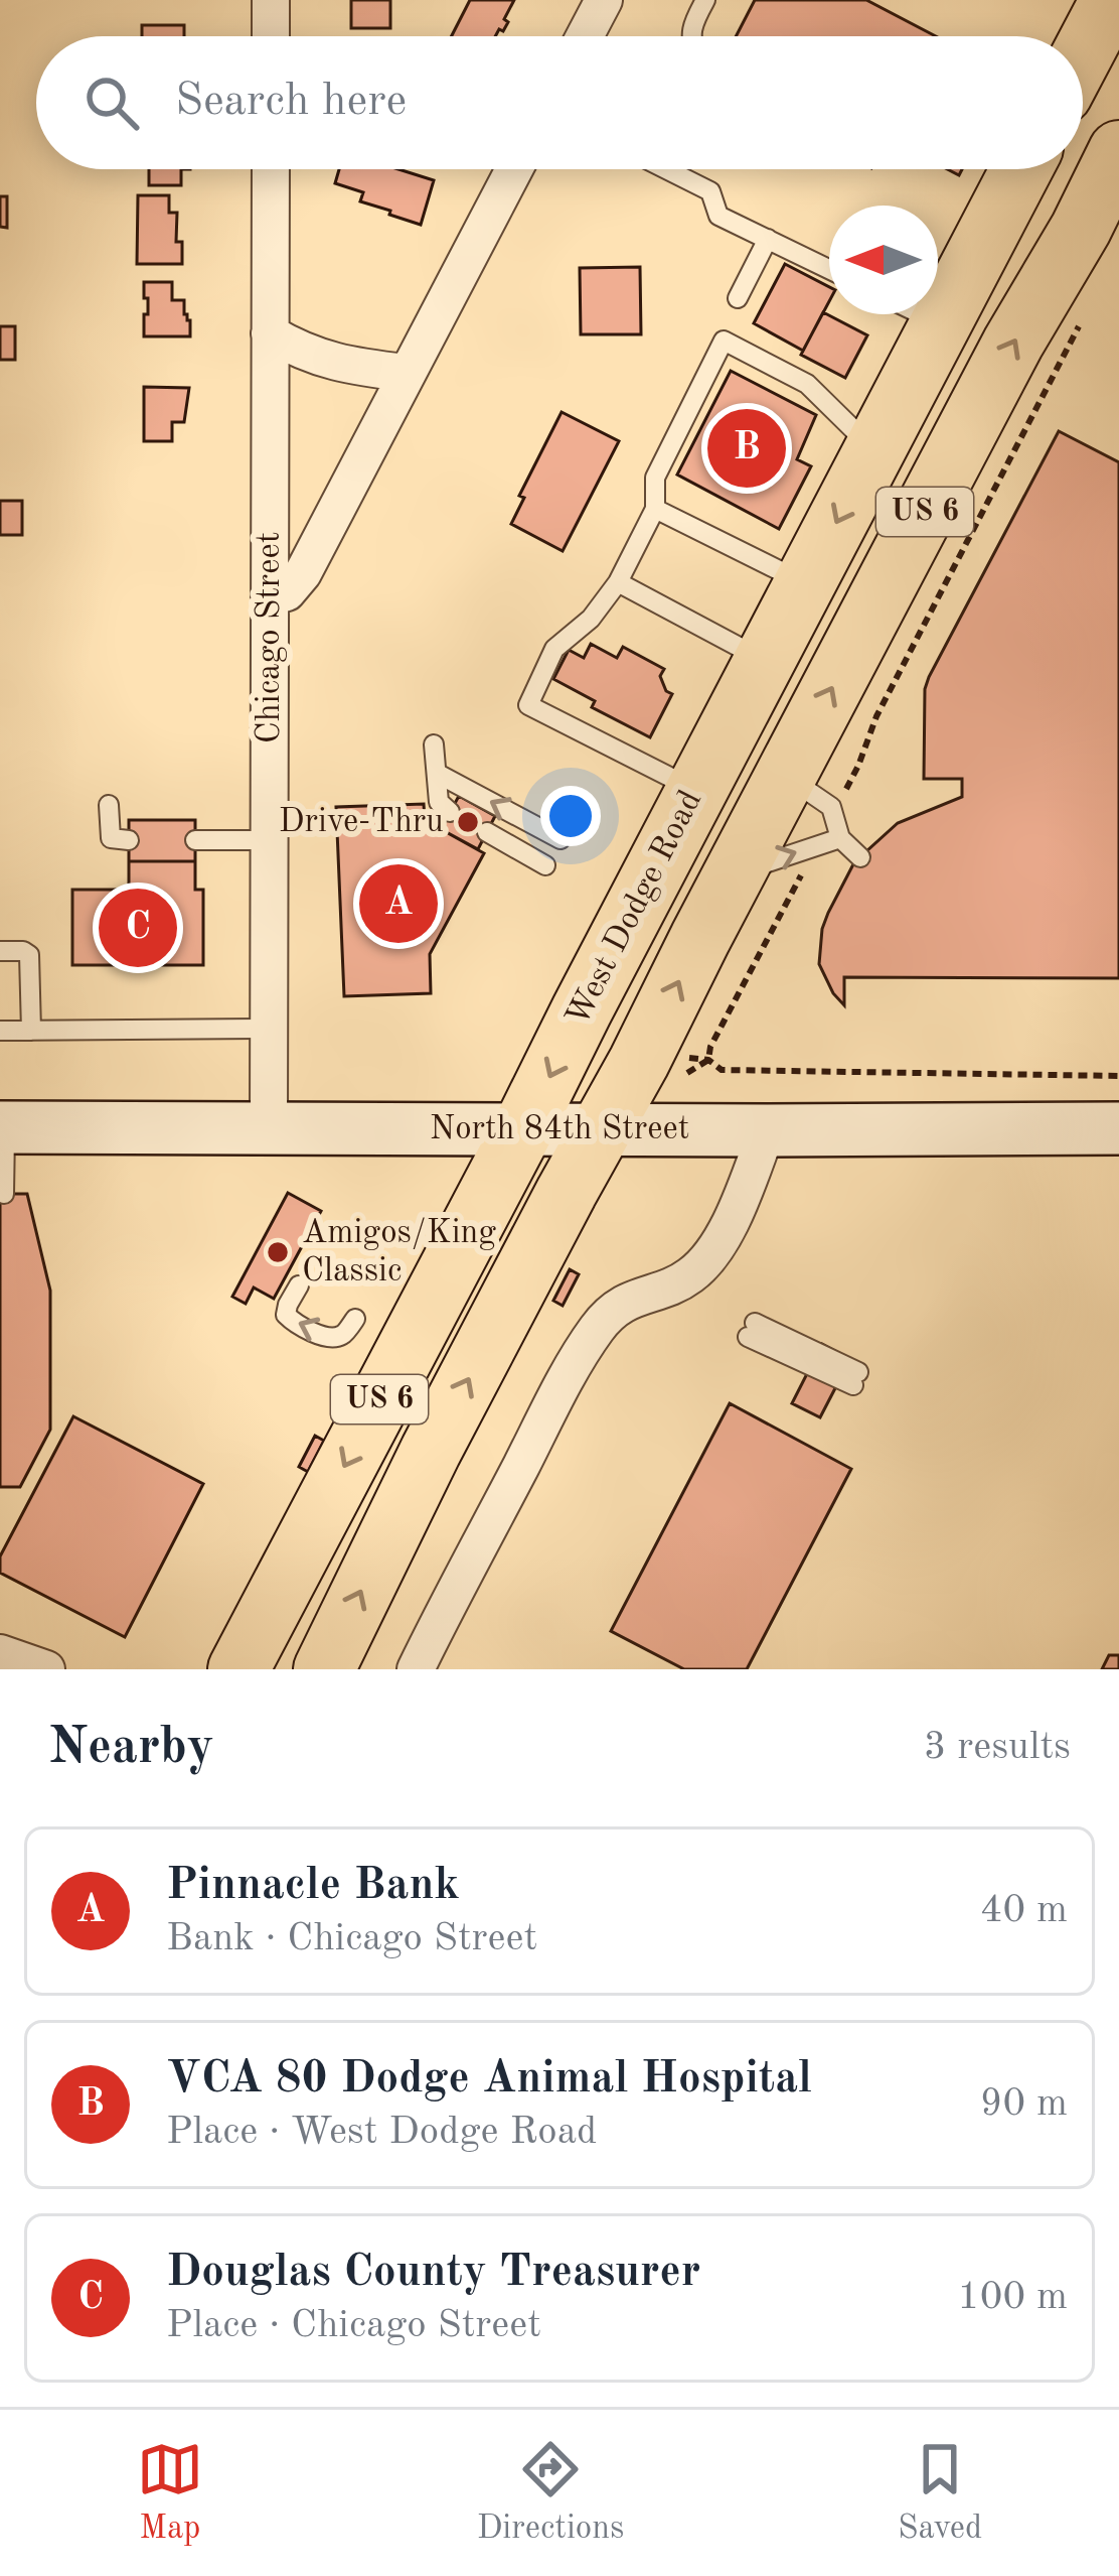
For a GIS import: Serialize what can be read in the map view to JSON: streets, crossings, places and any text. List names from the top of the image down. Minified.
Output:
{"streets":{"highway":["US 6","West Dodge Road"],"main road":["North 84th Street"],"street":["Chicago Street"]},"crossings":[["US 6","North 84th Street"],["Chicago Street","North 84th Street"],["West Dodge Road","North 84th Street"]],"places":["Drive-Thru","Amigos/King Classic"],"north":"left","page":{"search":"Search here","pins":["B","A","C"],"heading":["Nearby","3 results"],"list":[{"mark":"A","name":"Pinnacle Bank","note":"Bank · Chicago Street","value":"40 m"},{"mark":"B","name":"VCA 80 Dodge Animal Hospital","note":"Place · West Dodge Road","value":"90 m"},{"mark":"C","name":"Douglas County Treasurer","note":"Place · Chicago Street","value":"100 m"}],"nav":["Map","Directions","Saved"]}}
